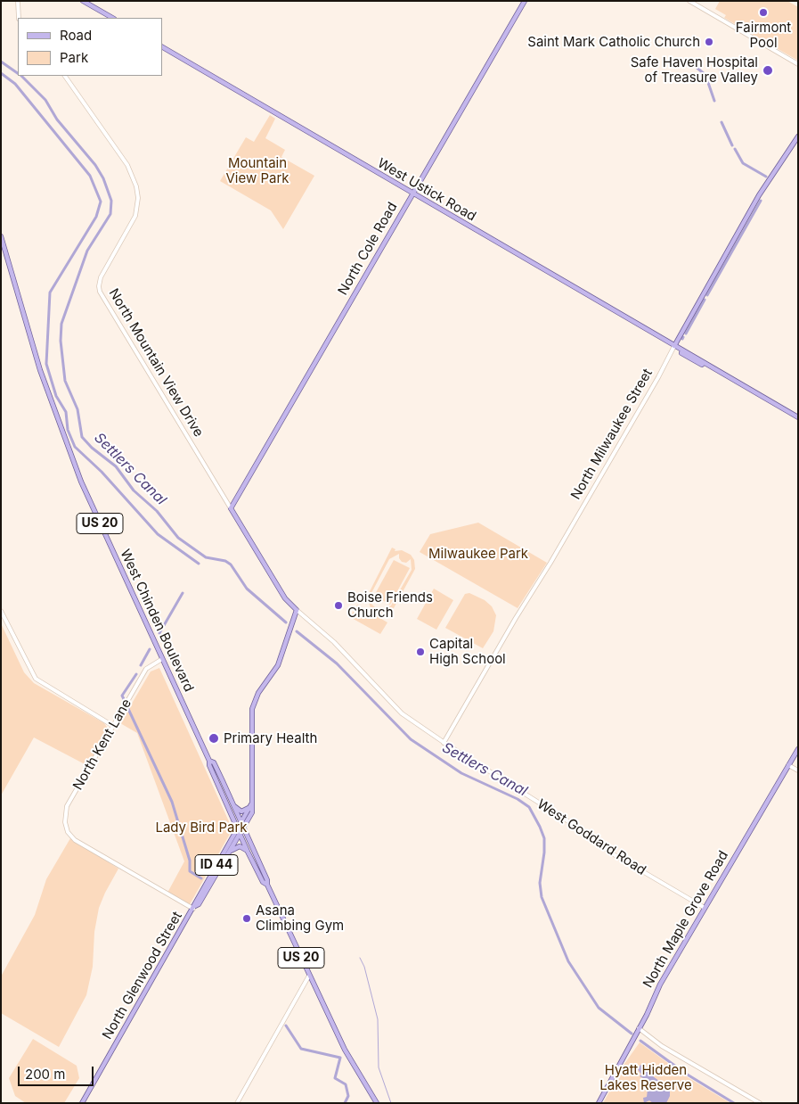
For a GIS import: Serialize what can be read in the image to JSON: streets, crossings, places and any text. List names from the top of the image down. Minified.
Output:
{"streets":{"main road":["West Ustick Road","North Cole Road","North Mountain View Drive","North Milwaukee Street","US 20","West Chinden Boulevard","ID 44","North Maple Grove Road","North Glenwood Street"],"street":["North Kent Lane","West Goddard Road"]},"crossings":[["West Ustick Road","North Cole Road"],["West Ustick Road","North Milwaukee Street"],["North Cole Road","North Mountain View Drive"],["North Mountain View Drive","West Goddard Road"],["North Mountain View Drive","North Glenwood Street"],["North Milwaukee Street","West Goddard Road"],["West Chinden Boulevard","North Kent Lane"],["West Chinden Boulevard","North Glenwood Street"],["North Kent Lane","North Glenwood Street"],["West Goddard Road","North Maple Grove Road"],["West Goddard Road","North Glenwood Street"]],"water":["Settlers Canal"],"parks":["Mountain View Park","Milwaukee Park","Lady Bird Park","Hyatt Hidden Lakes Reserve"],"places":["Fairmont Pool","Saint Mark Catholic Church","Safe Haven Hospital of Treasure Valley","Boise Friends Church","Capital High School","Primary Health","Asana Climbing Gym"],"legend":["Road","Park"],"scale_bar":"200 m"}
